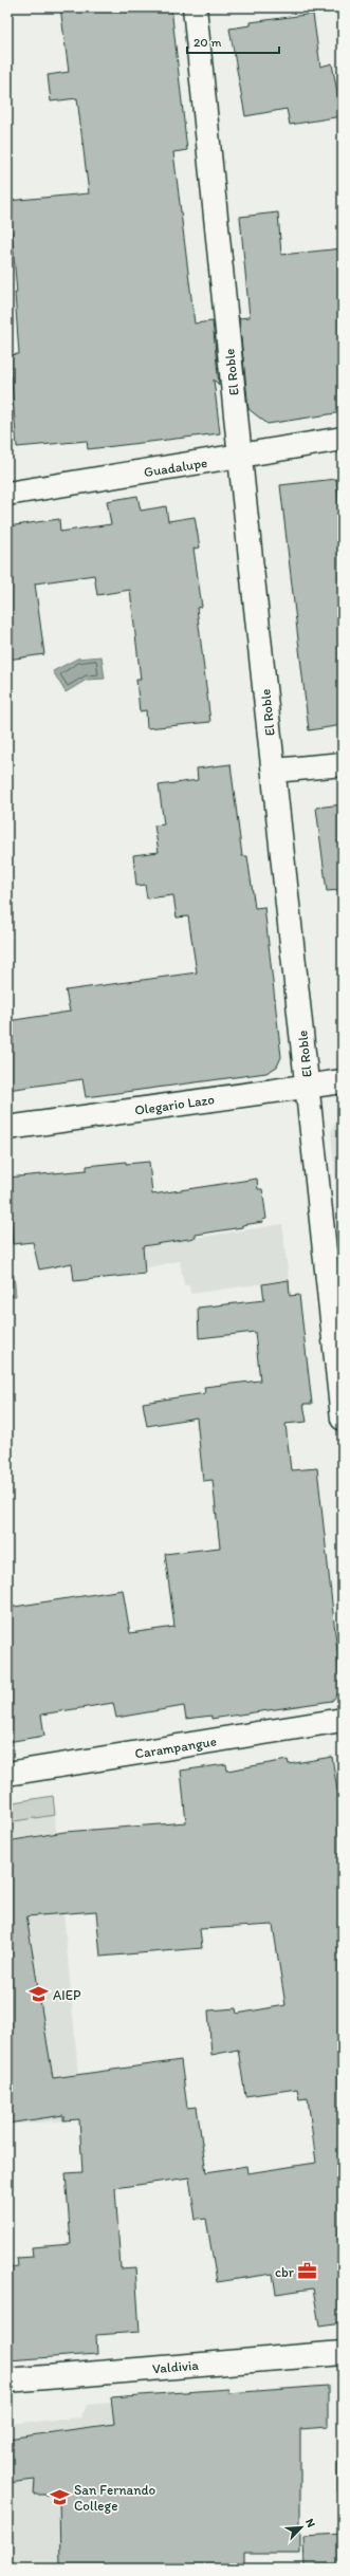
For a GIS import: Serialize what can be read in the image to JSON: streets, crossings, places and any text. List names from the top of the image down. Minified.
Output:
{"streets":{"street":["El Roble","Guadalupe","Olegario Lazo","Carampangue","Valdivia"]},"crossings":[["El Roble","Guadalupe"],["El Roble","Olegario Lazo"]],"places":{"school or university":["AIEP","San Fernando College"],"office":["cbr"]},"scale_bar":"20 m","north":"top right"}
